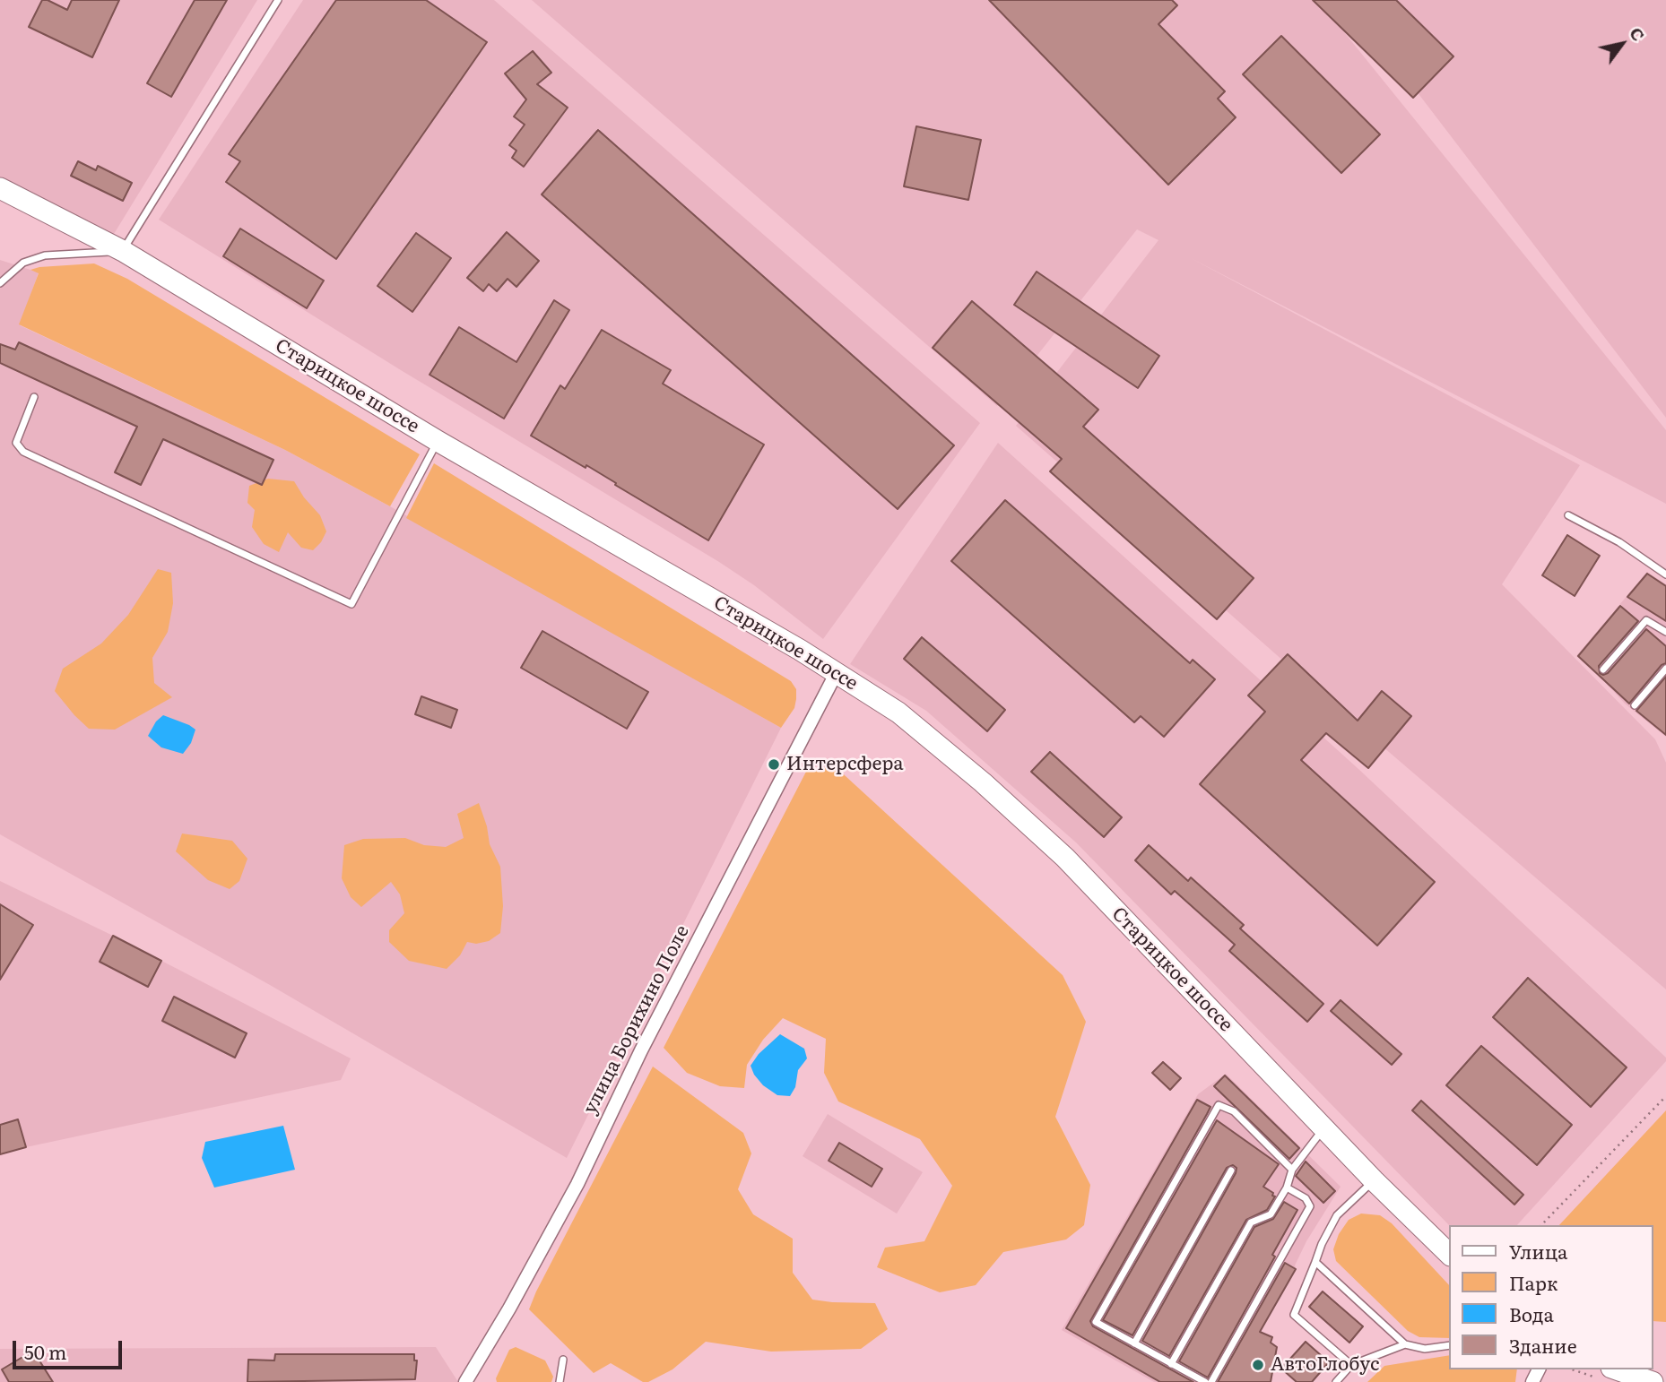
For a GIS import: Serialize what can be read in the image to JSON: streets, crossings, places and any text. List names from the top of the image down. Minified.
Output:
{"streets":{"main road":["Старицкое шоссе"],"street":["улица Борихино Поле"]},"crossings":[["Старицкое шоссе","улица Борихино Поле"]],"places":["Интерсфера","АвтоГлобус"],"legend":["Улица","Парк","Вода","Здание"],"scale_bar":"50 m","north":"top right"}
